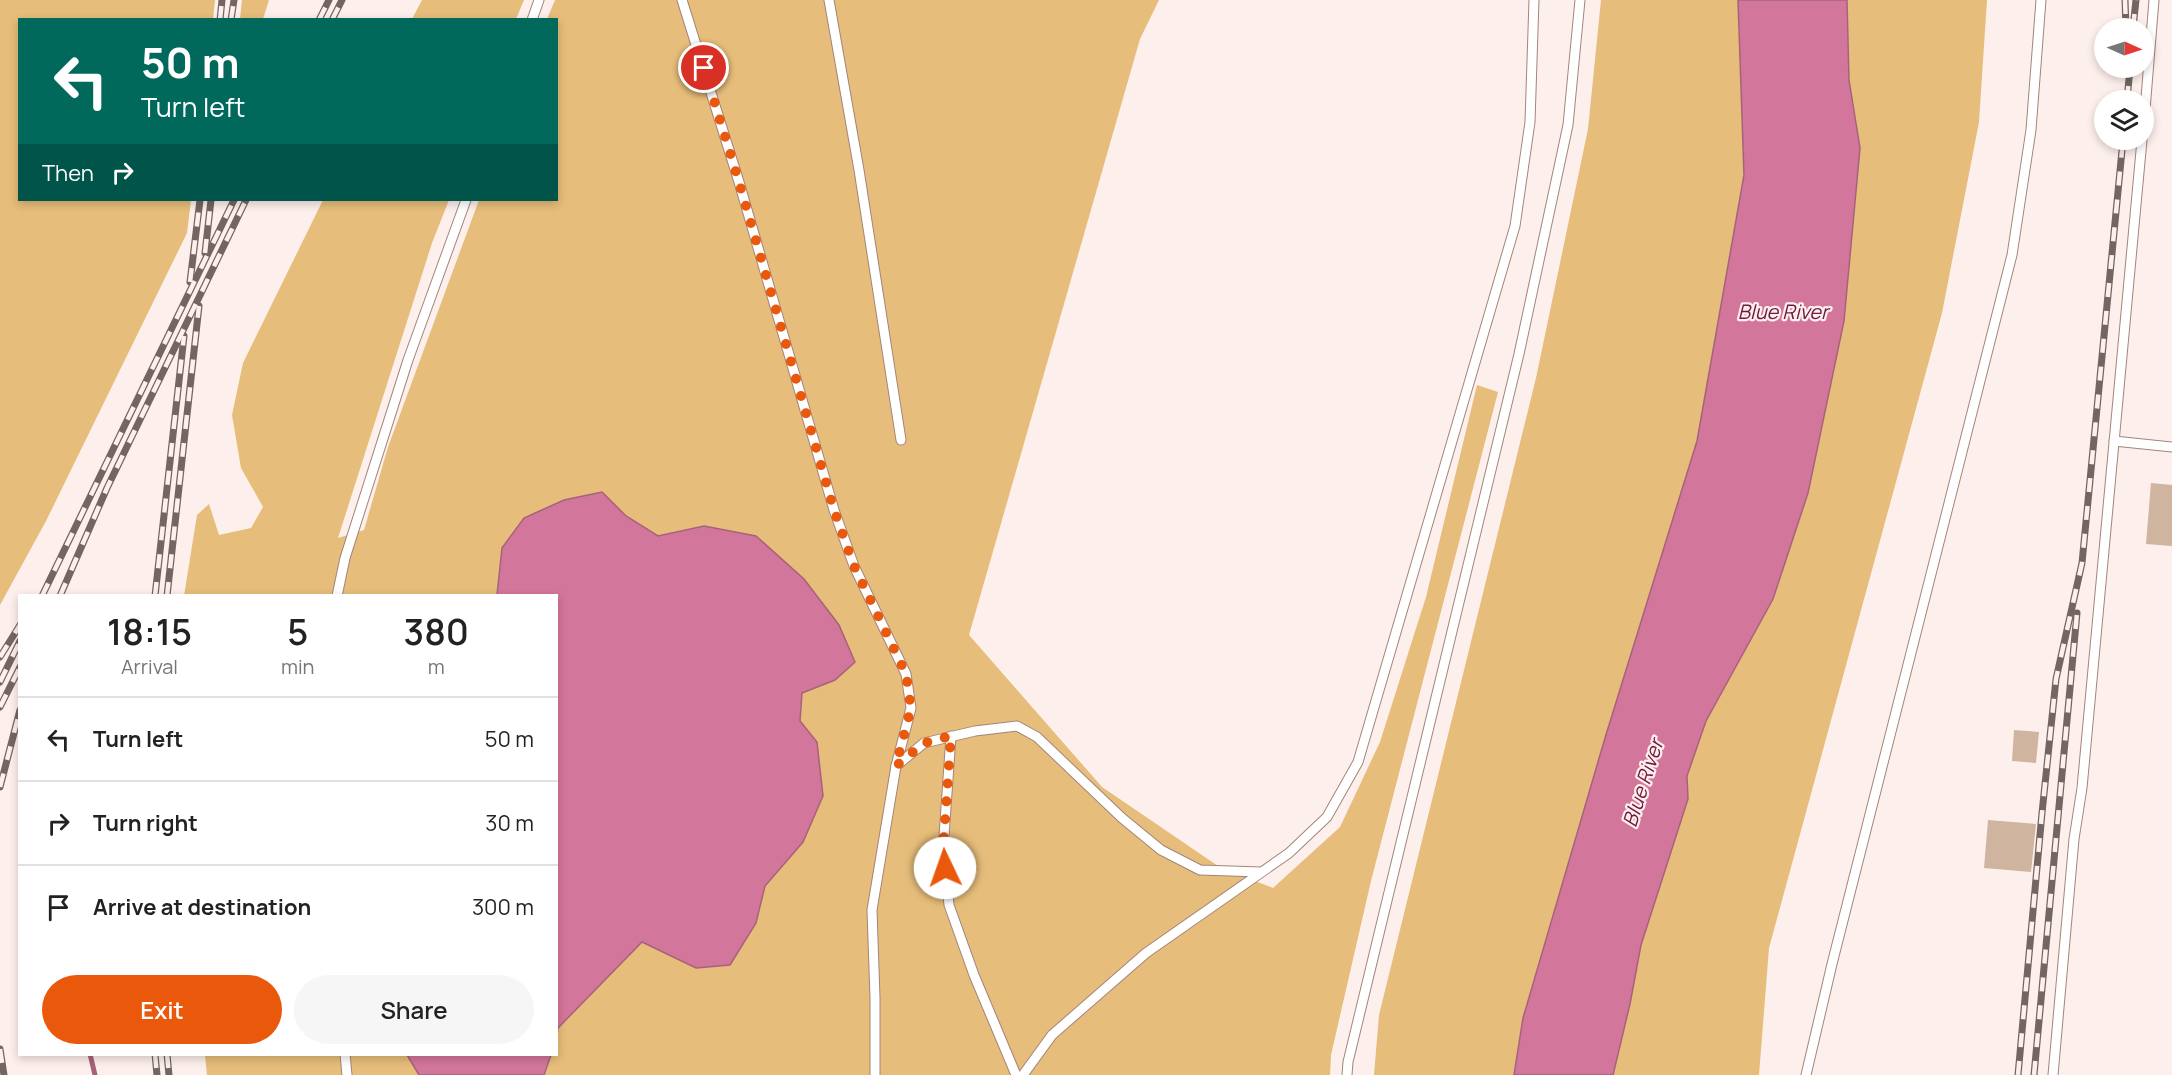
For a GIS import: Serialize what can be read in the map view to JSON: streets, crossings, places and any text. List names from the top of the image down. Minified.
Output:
{"water":["Blue River"],"north":"right","page":{"turn":["50 m","Turn left"],"then":"Then","eta":["18:15","Arrival","5","min","380","m"],"list":[{"name":"Turn left","value":"50 m"},{"name":"Turn right","value":"30 m"},{"name":"Arrive at destination","value":"300 m"}],"buttons":["Exit","Share"]}}
